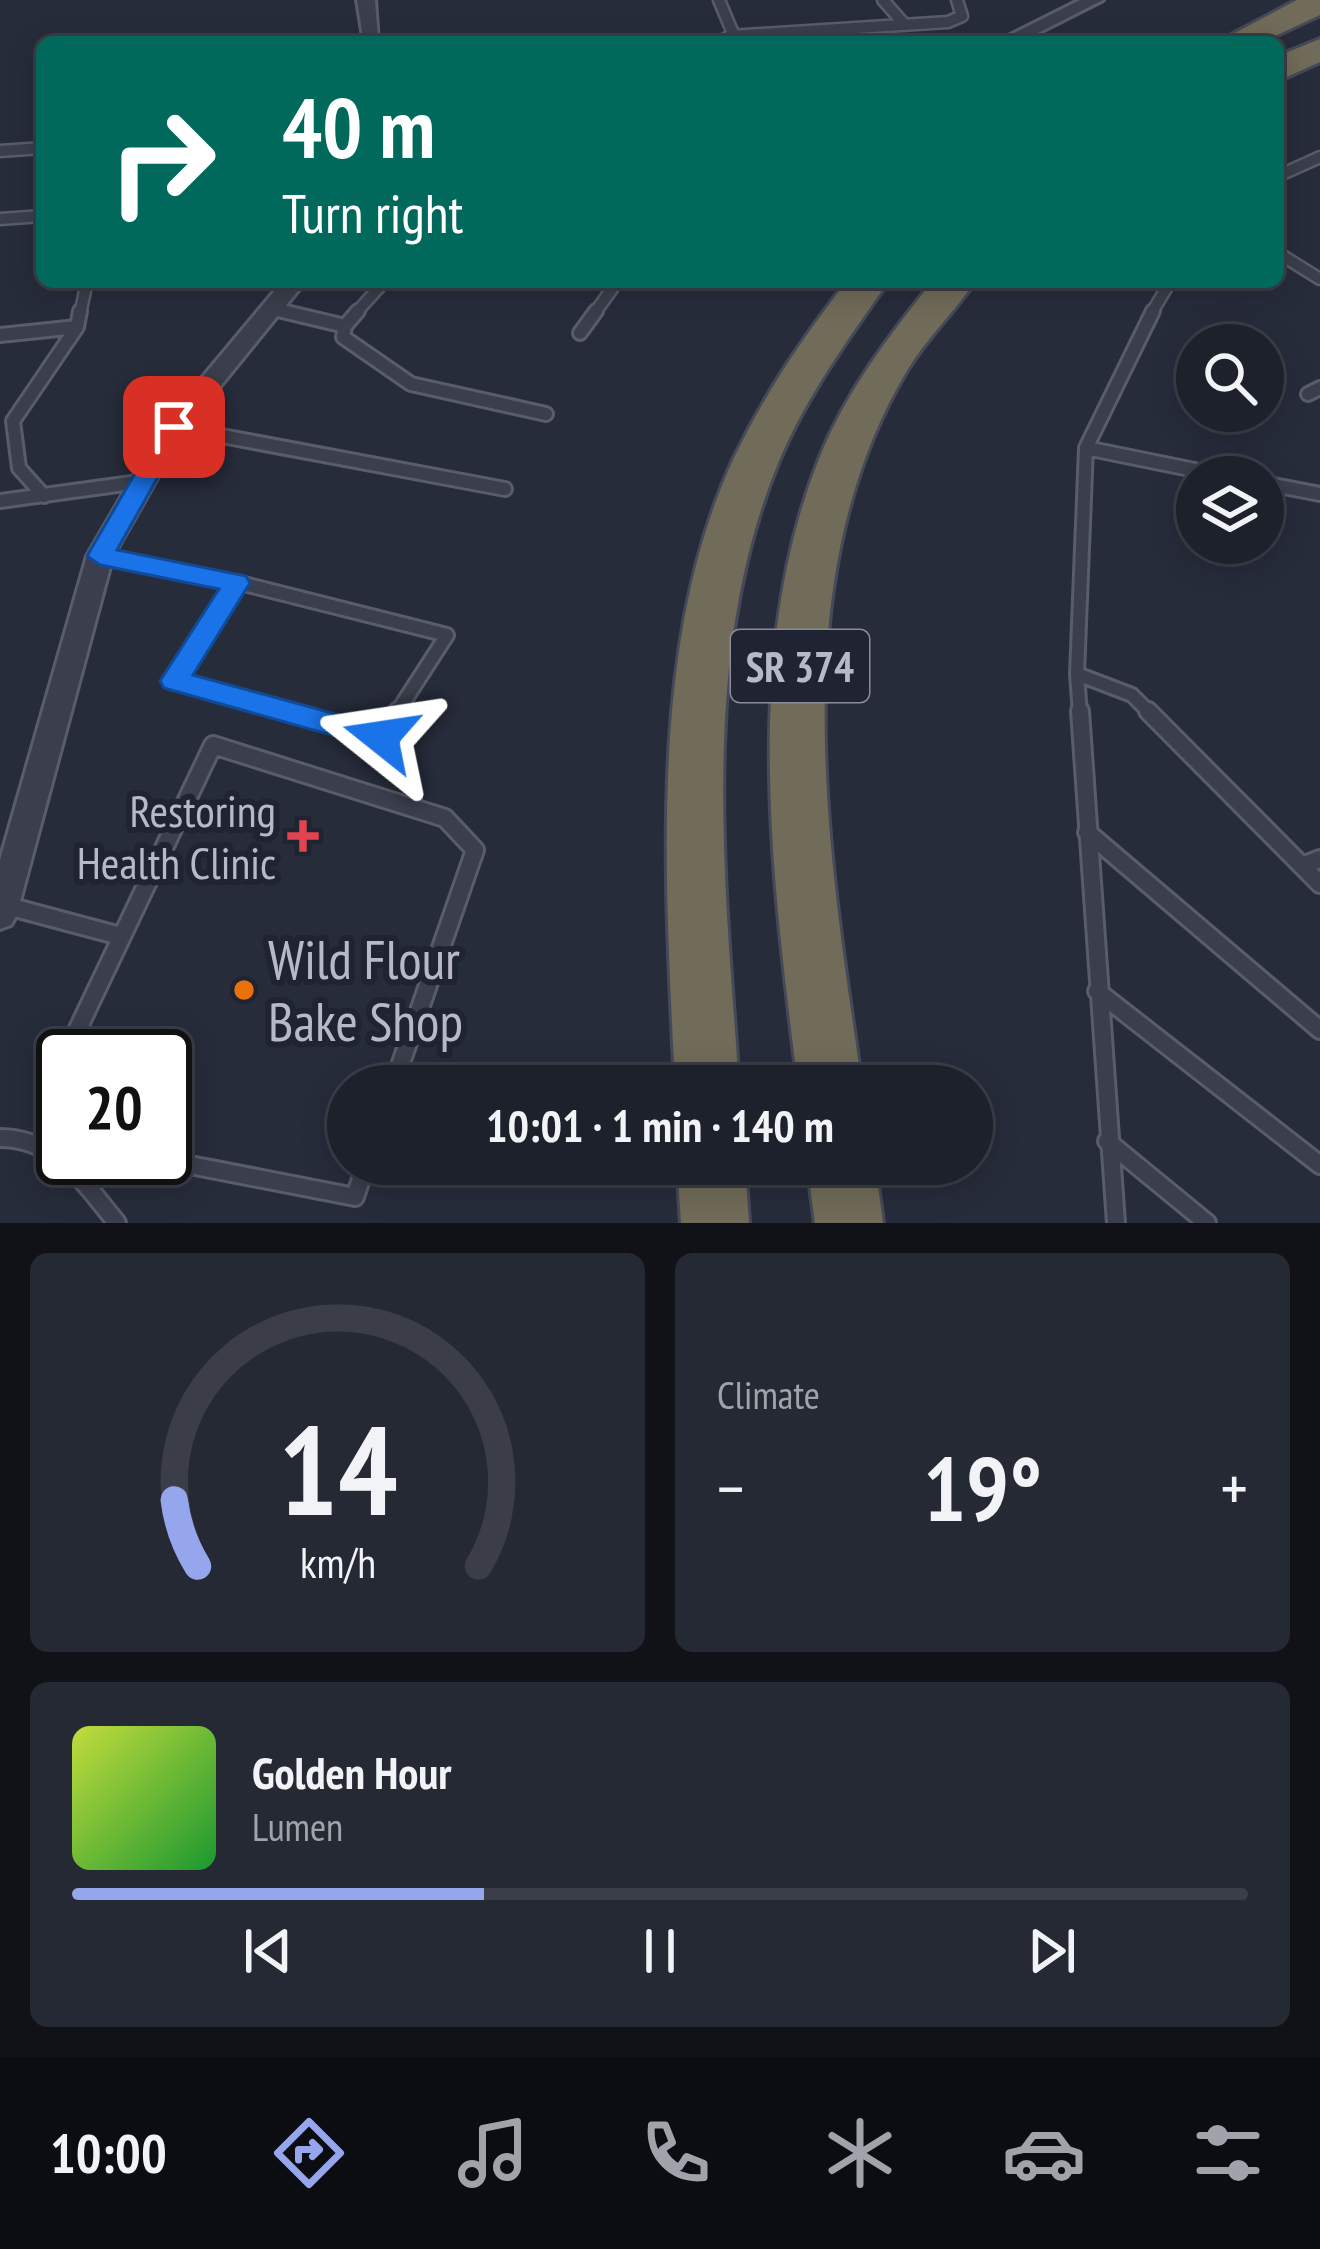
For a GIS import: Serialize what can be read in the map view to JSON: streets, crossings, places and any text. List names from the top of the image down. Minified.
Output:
{"streets":{"highway":["SR 374"]},"places":{"health":["Restoring Health Clinic"],"other":["Wild Flour Bake Shop"]},"page":{"turn":["40 m","Turn right"],"limit":"20","trip":"10:01 · 1 min · 140 m","tile":"Climate","heat":["−","19°","+"],"song":["Golden Hour","Lumen"],"tabs":"10:00","gauge":["14","km/h"]}}
